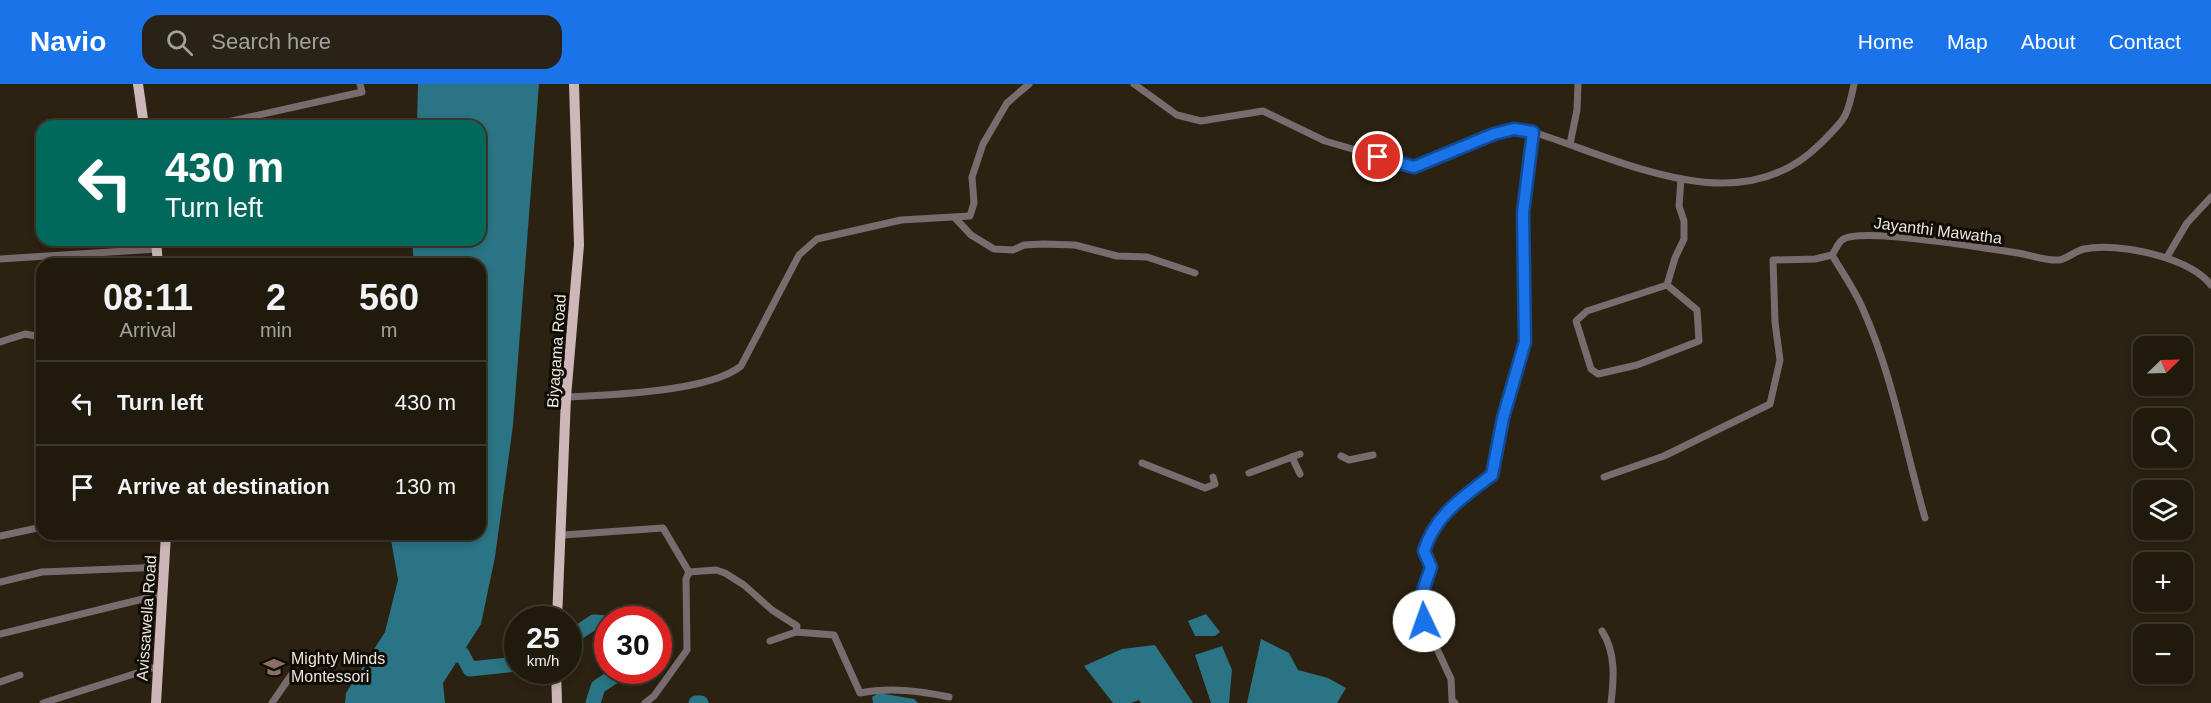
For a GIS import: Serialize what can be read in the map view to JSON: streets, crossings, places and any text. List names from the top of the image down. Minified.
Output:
{"streets":{"main road":["Biyagama Road","Avissawella Road"],"street":["Jayanthi Mawatha"]},"places":{"school or university":["Mighty Minds Montessori"]},"north":"top right","page":{"header":"Navio","search":"Search here","nav":["Home","Map","About","Contact"],"turn":["430 m","Turn left"],"eta":["08:11","Arrival","2","min","560","m"],"map_buttons":["+","−"],"list":[{"name":"Turn left","value":"430 m"},{"name":"Arrive at destination","value":"130 m"}],"speed":"25 km/h","limit":"30"}}
